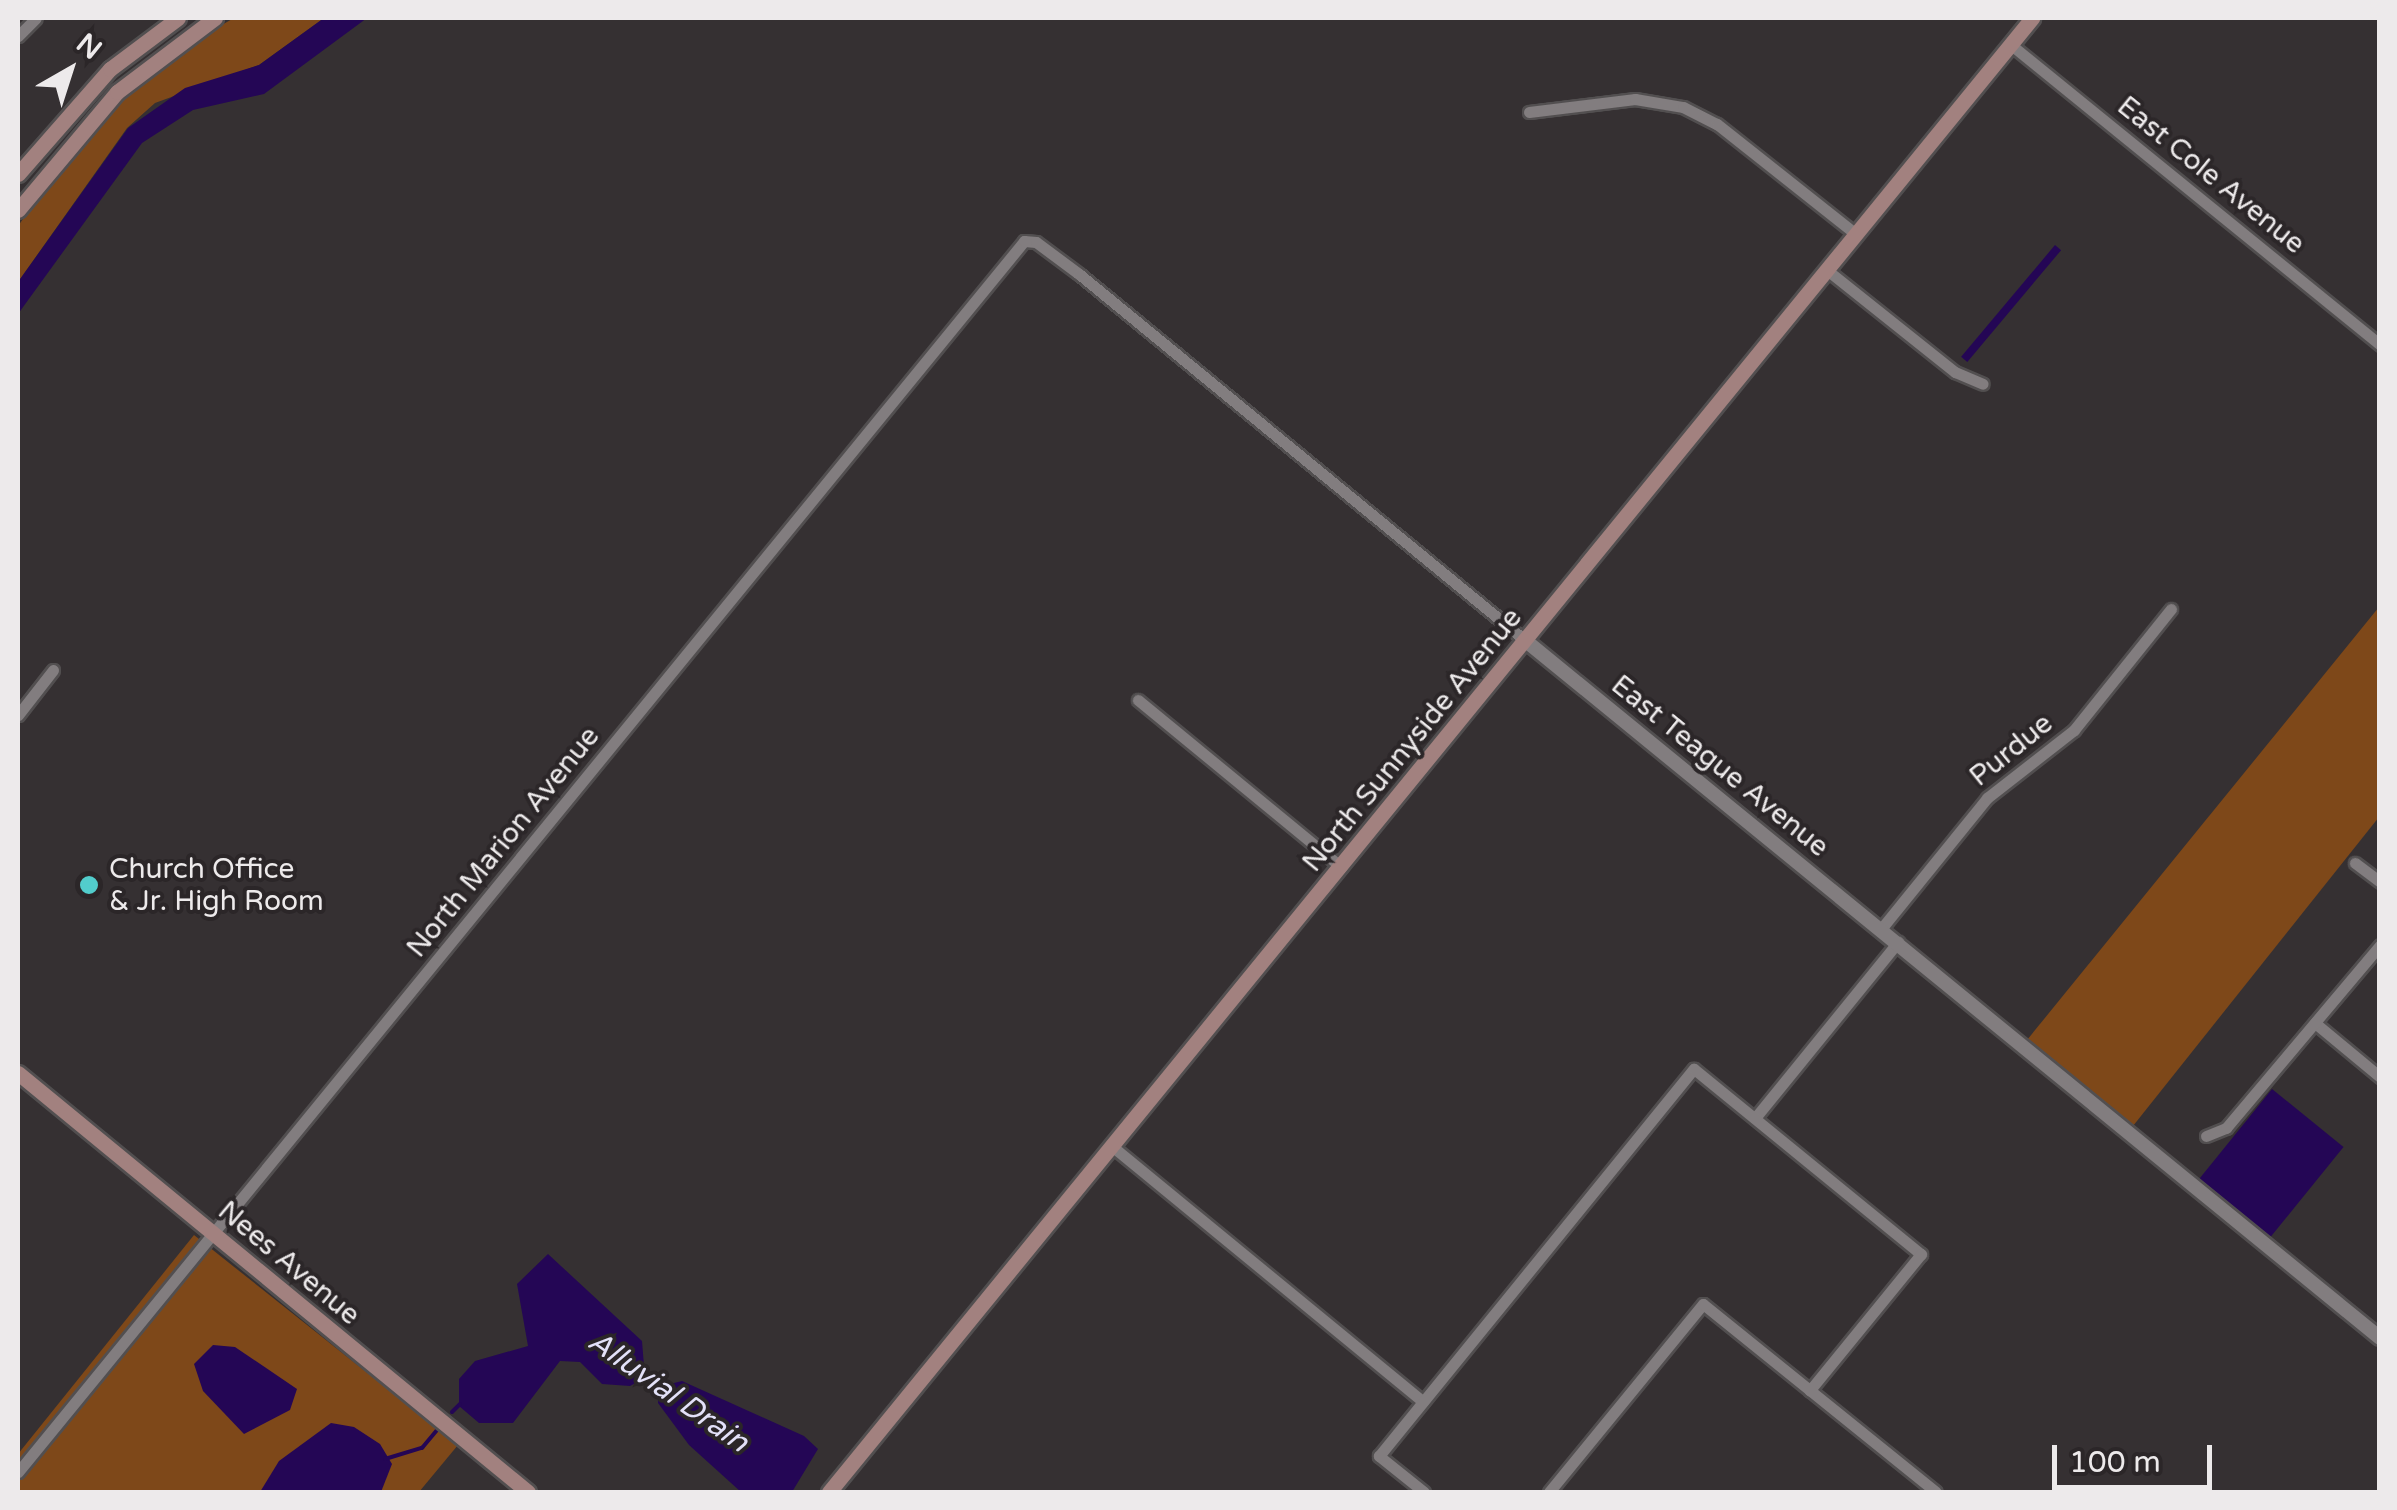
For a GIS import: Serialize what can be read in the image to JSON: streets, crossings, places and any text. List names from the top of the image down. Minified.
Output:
{"streets":{"main road":["North Sunnyside Avenue","Nees Avenue"],"street":["East Cole Avenue","Purdue","East Teague Avenue","North Marion Avenue"]},"crossings":[["East Cole Avenue","North Sunnyside Avenue"],["North Sunnyside Avenue","East Teague Avenue"],["Purdue","East Teague Avenue"],["East Teague Avenue","North Marion Avenue"],["North Marion Avenue","Nees Avenue"]],"water":["Alluvial Drain"],"places":["Church Office & Jr. High Room"],"scale_bar":"100 m","north":"top right"}
